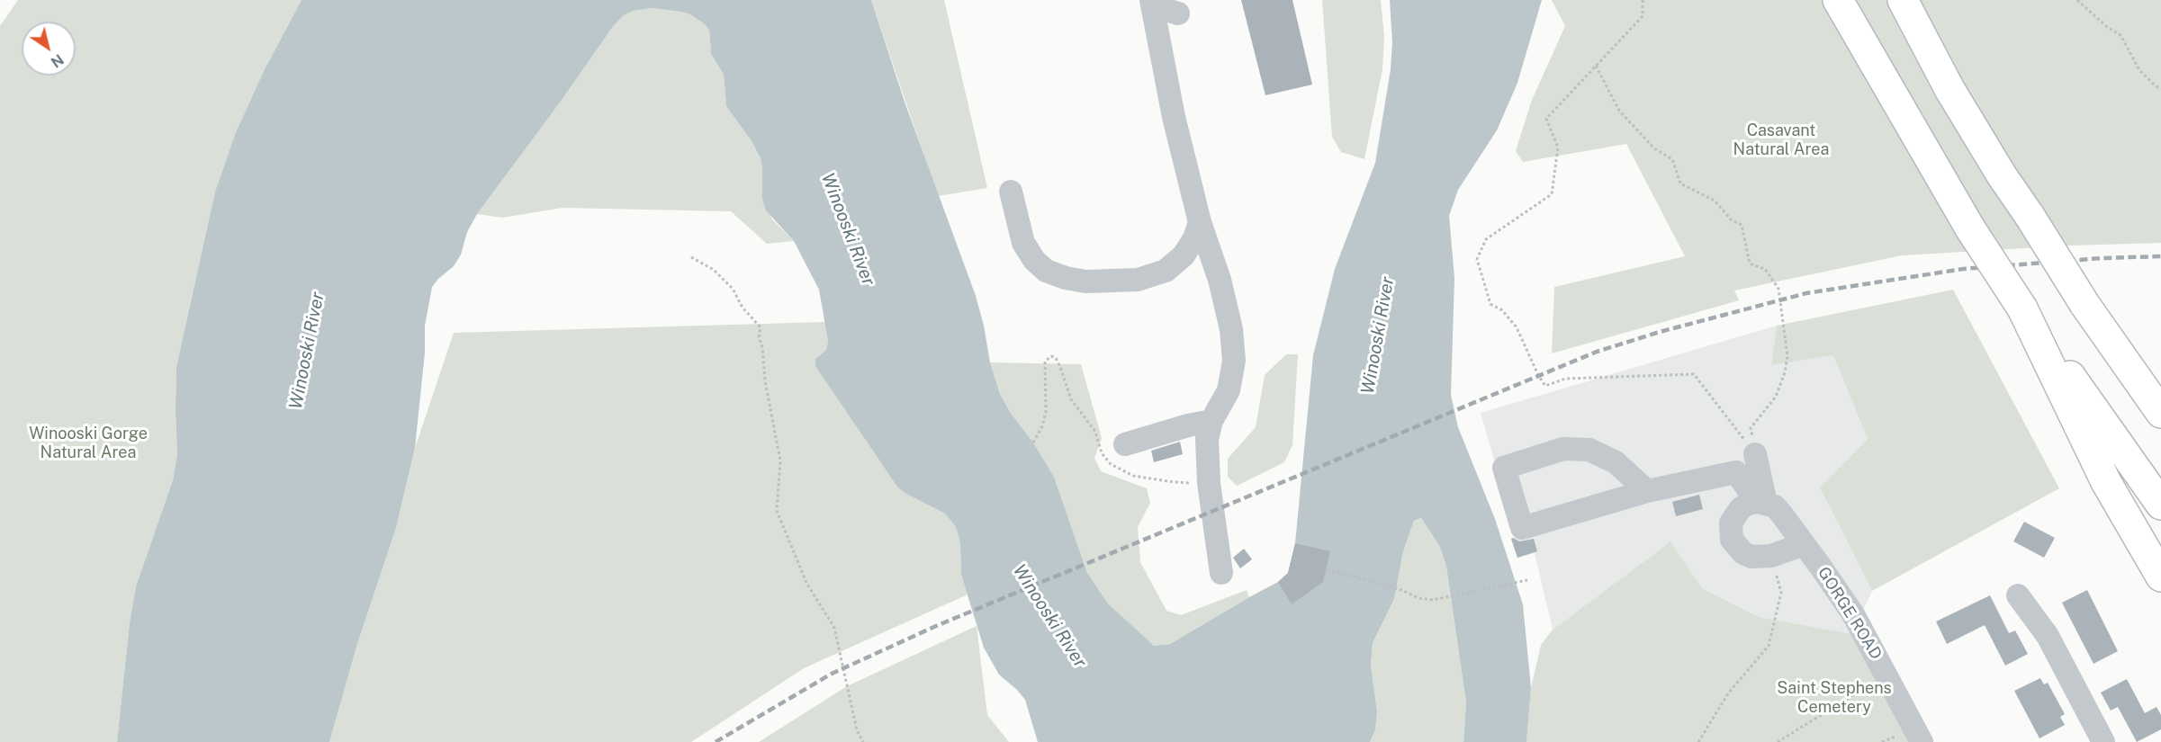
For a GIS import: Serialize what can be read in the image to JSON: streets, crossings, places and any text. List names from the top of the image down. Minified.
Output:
{"streets":{"street":["GORGE ROAD"]},"water":["Winooski River"],"parks":["Casavant Natural Area","Winooski Gorge Natural Area","Saint Stephens Cemetery"],"north":"bottom right"}
